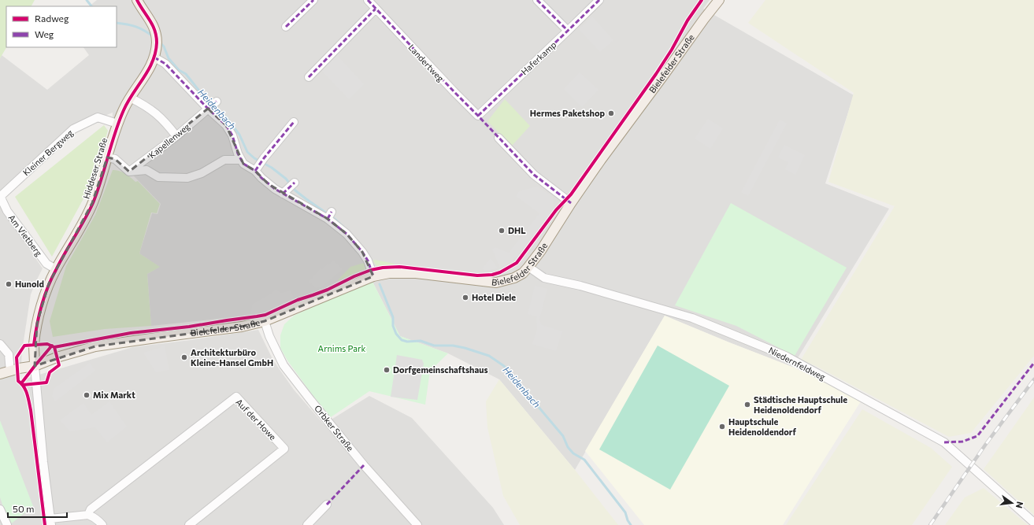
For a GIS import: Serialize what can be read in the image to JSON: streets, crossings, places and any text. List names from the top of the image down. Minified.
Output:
{"streets":{"main road":["Bielefelder Straße","Hiddeser Straße"],"street":["Haferkamp","Landertweg","Kapellenweg","Kleiner Bergweg","Am Vietberg","Niedernfeldweg","Auf der Howe","Orbker Straße"]},"crossings":[["Haferkamp","Landertweg"],["Bielefelder Straße","Hiddeser Straße"],["Bielefelder Straße","Niedernfeldweg"],["Bielefelder Straße","Orbker Straße"],["Kleiner Bergweg","Hiddeser Straße"],["Kleiner Bergweg","Am Vietberg"],["Hiddeser Straße","Am Vietberg"]],"water":["Heidenbach"],"parks":["Arnims Park"],"places":["Hermes Paketshop","DHL","Hunold","Hotel Diele","Architekturbüro Kleine-Hansel GmbH","Dorfgemeinschaftshaus","Mix Markt","Städtische Hauptschule Heidenoldendorf","Hauptschule Heidenoldendorf"],"legend":["Radweg","Weg"],"scale_bar":"50 m","north":"right"}
